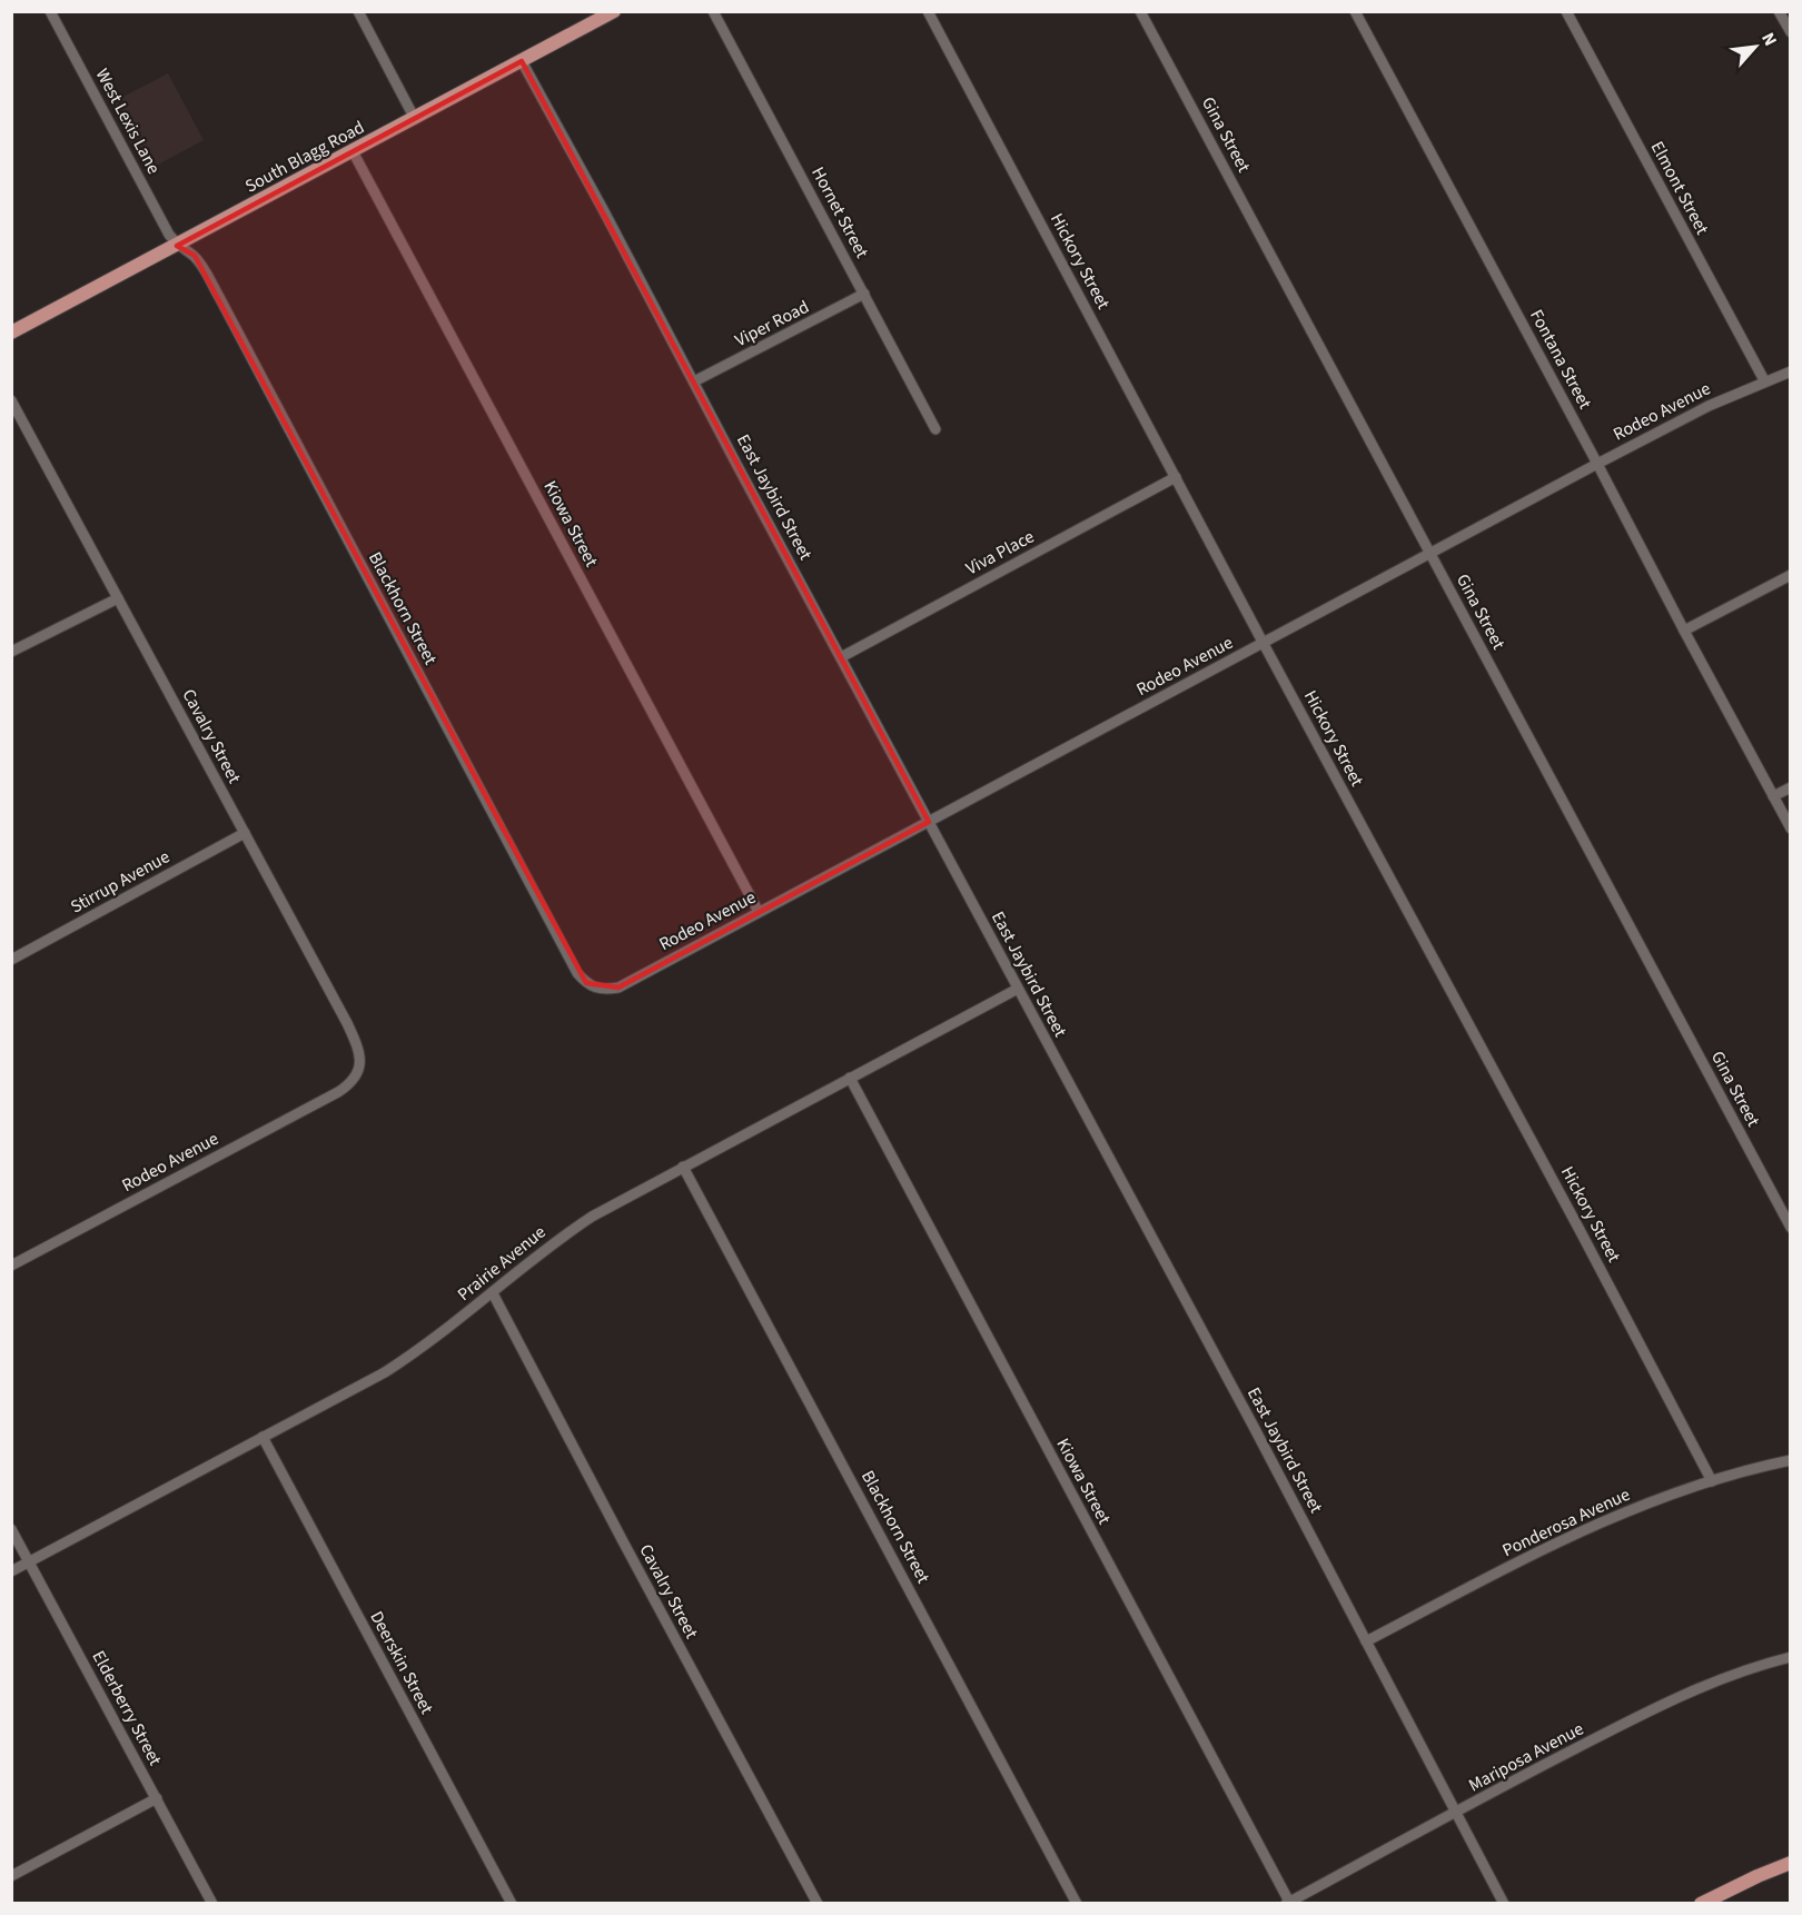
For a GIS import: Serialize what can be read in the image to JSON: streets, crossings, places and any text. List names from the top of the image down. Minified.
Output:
{"streets":{"main road":["South Blagg Road"],"street":["West Lexis Lane","Gina Street","Elmont Street","Hornet Street","Hickory Street","Viper Road","Fontana Street","Rodeo Avenue","East Jaybird Street","Kiowa Street","Viva Place","Blackhorn Street","Cavalry Street","Stirrup Avenue","Prairie Avenue","Ponderosa Avenue","Deerskin Street","Elderberry Street","Mariposa Avenue"]},"crossings":[["West Lexis Lane","South Blagg Road"],["West Lexis Lane","Blackhorn Street"],["Gina Street","Rodeo Avenue"],["South Blagg Road","East Jaybird Street"],["South Blagg Road","Kiowa Street"],["South Blagg Road","Blackhorn Street"],["Elmont Street","Rodeo Avenue"],["Hornet Street","Viper Road"],["Hickory Street","Rodeo Avenue"],["Hickory Street","Viva Place"],["Hickory Street","Ponderosa Avenue"],["Viper Road","East Jaybird Street"],["Fontana Street","Rodeo Avenue"],["Rodeo Avenue","East Jaybird Street"],["Rodeo Avenue","Kiowa Street"],["Rodeo Avenue","Blackhorn Street"],["Rodeo Avenue","Cavalry Street"],["East Jaybird Street","Viva Place"],["East Jaybird Street","Prairie Avenue"],["East Jaybird Street","Ponderosa Avenue"],["East Jaybird Street","Mariposa Avenue"],["Kiowa Street","Prairie Avenue"],["Kiowa Street","Mariposa Avenue"],["Blackhorn Street","Prairie Avenue"],["Cavalry Street","Stirrup Avenue"],["Cavalry Street","Prairie Avenue"],["Prairie Avenue","Deerskin Street"],["Prairie Avenue","Elderberry Street"]],"north":"top right"}
